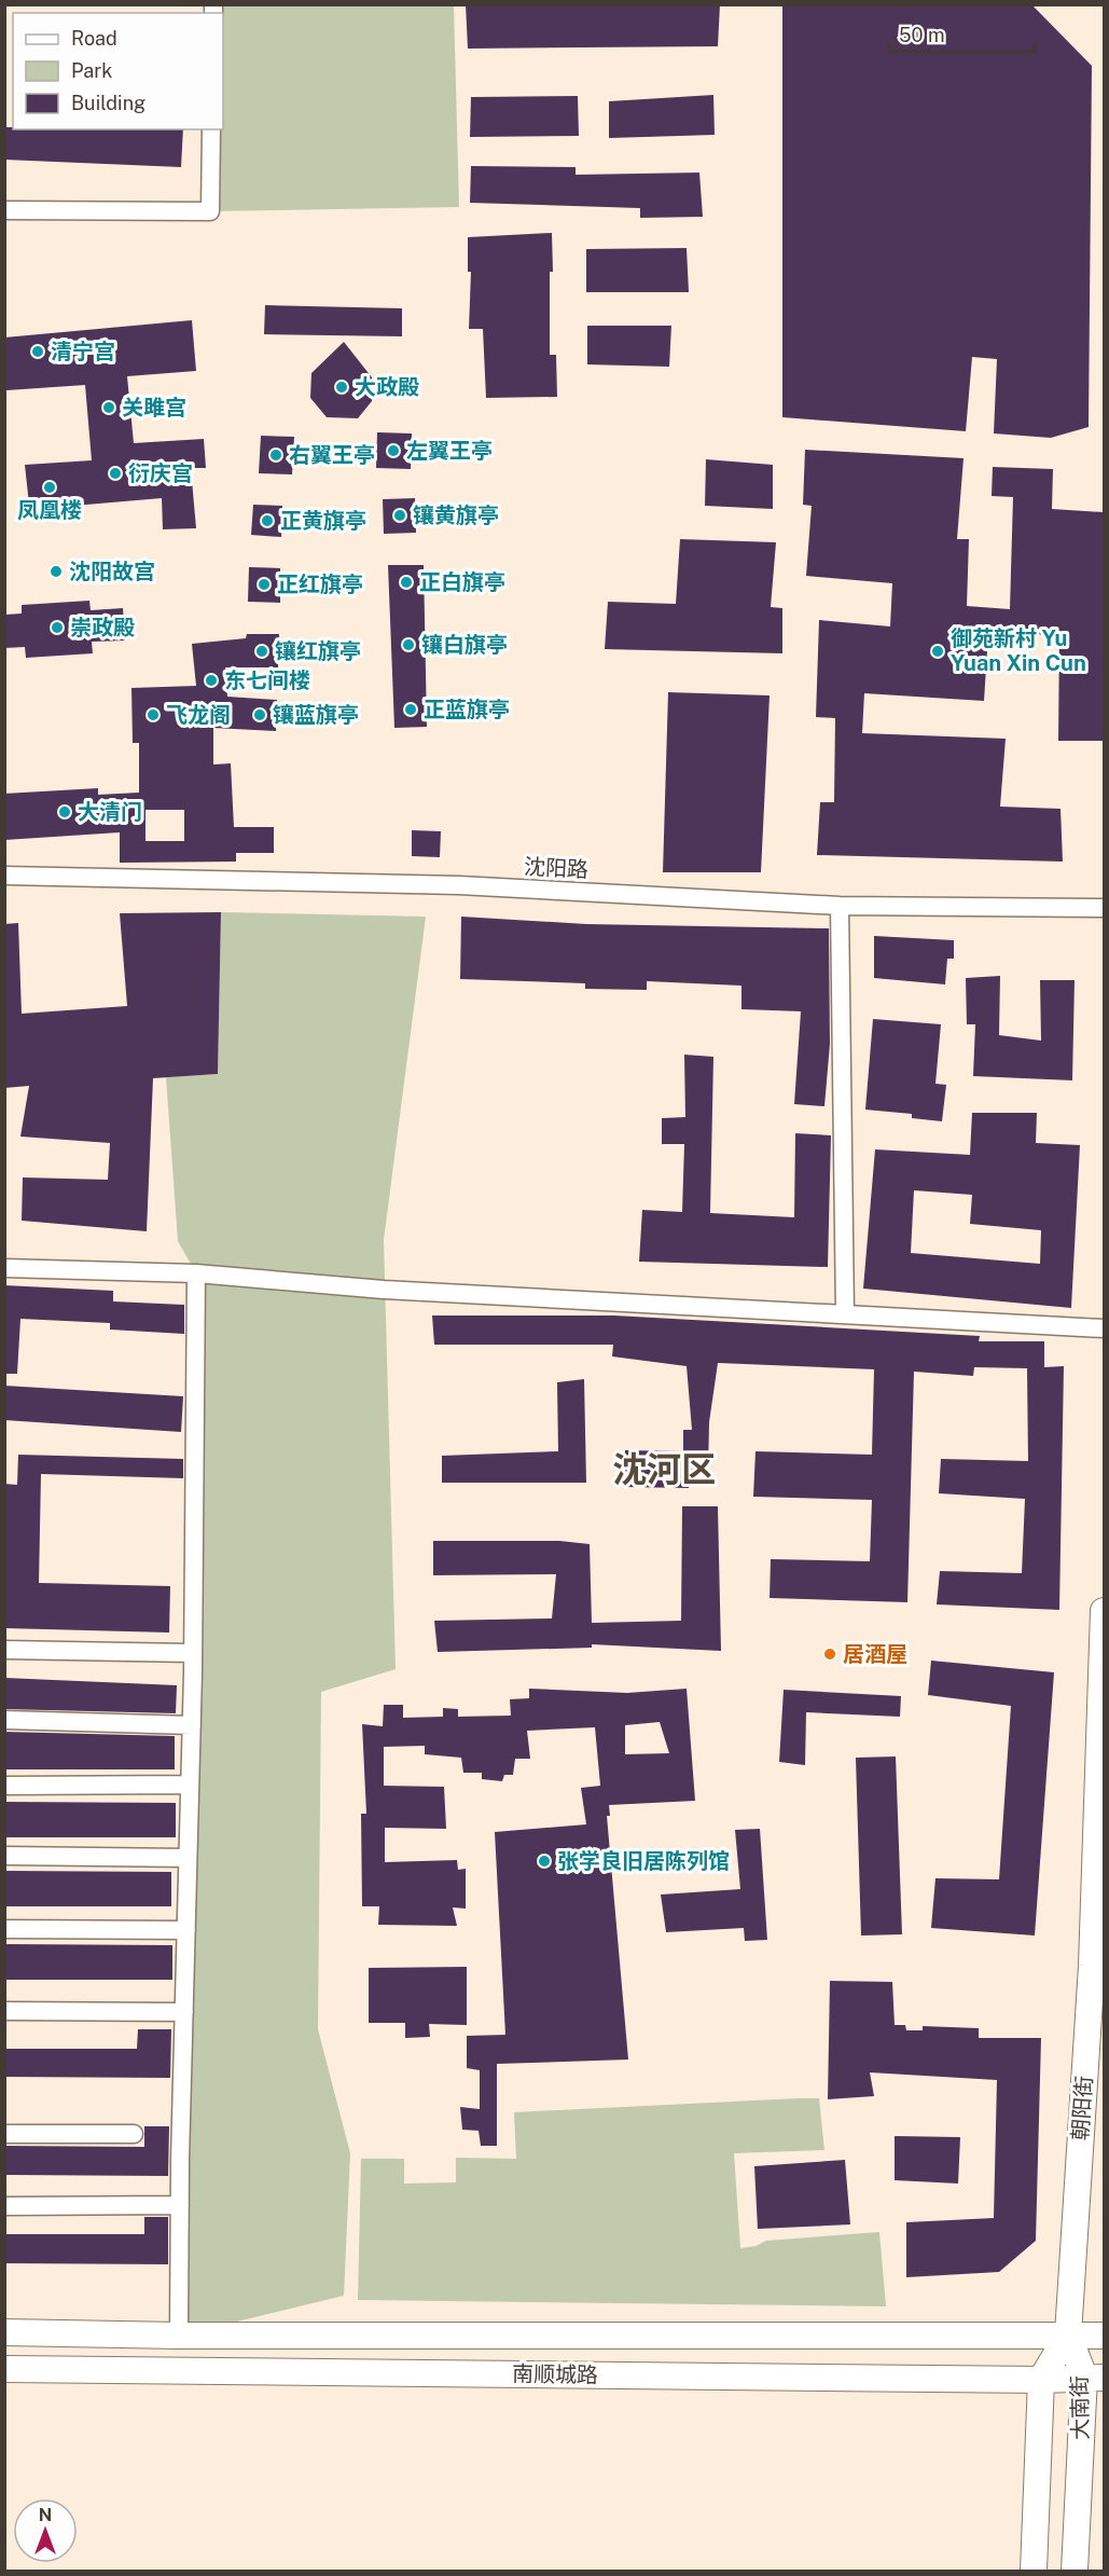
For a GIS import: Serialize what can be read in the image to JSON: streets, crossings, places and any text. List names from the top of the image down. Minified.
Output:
{"streets":{"main road":["朝阳街","南顺城路","大南街"],"street":["沈阳路"]},"crossings":[["朝阳街","南顺城路"],["朝阳街","大南街"],["南顺城路","大南街"]],"districts":["沈河区"],"places":["清宁宫","大政殿","关雎宫","左翼王亭","右翼王亭","衍庆宫","凤凰楼","镶黄旗亭","正黄旗亭","沈阳故宫","正白旗亭","正红旗亭","崇政殿","镶白旗亭","镶红旗亭","御苑新村 Yu Yuan Xin Cun","东七间楼","正蓝旗亭","飞龙阁","镶蓝旗亭","大清门","居酒屋","张学良旧居陈列馆"],"legend":["Road","Park","Building"],"scale_bar":"50 m","north":"top"}
